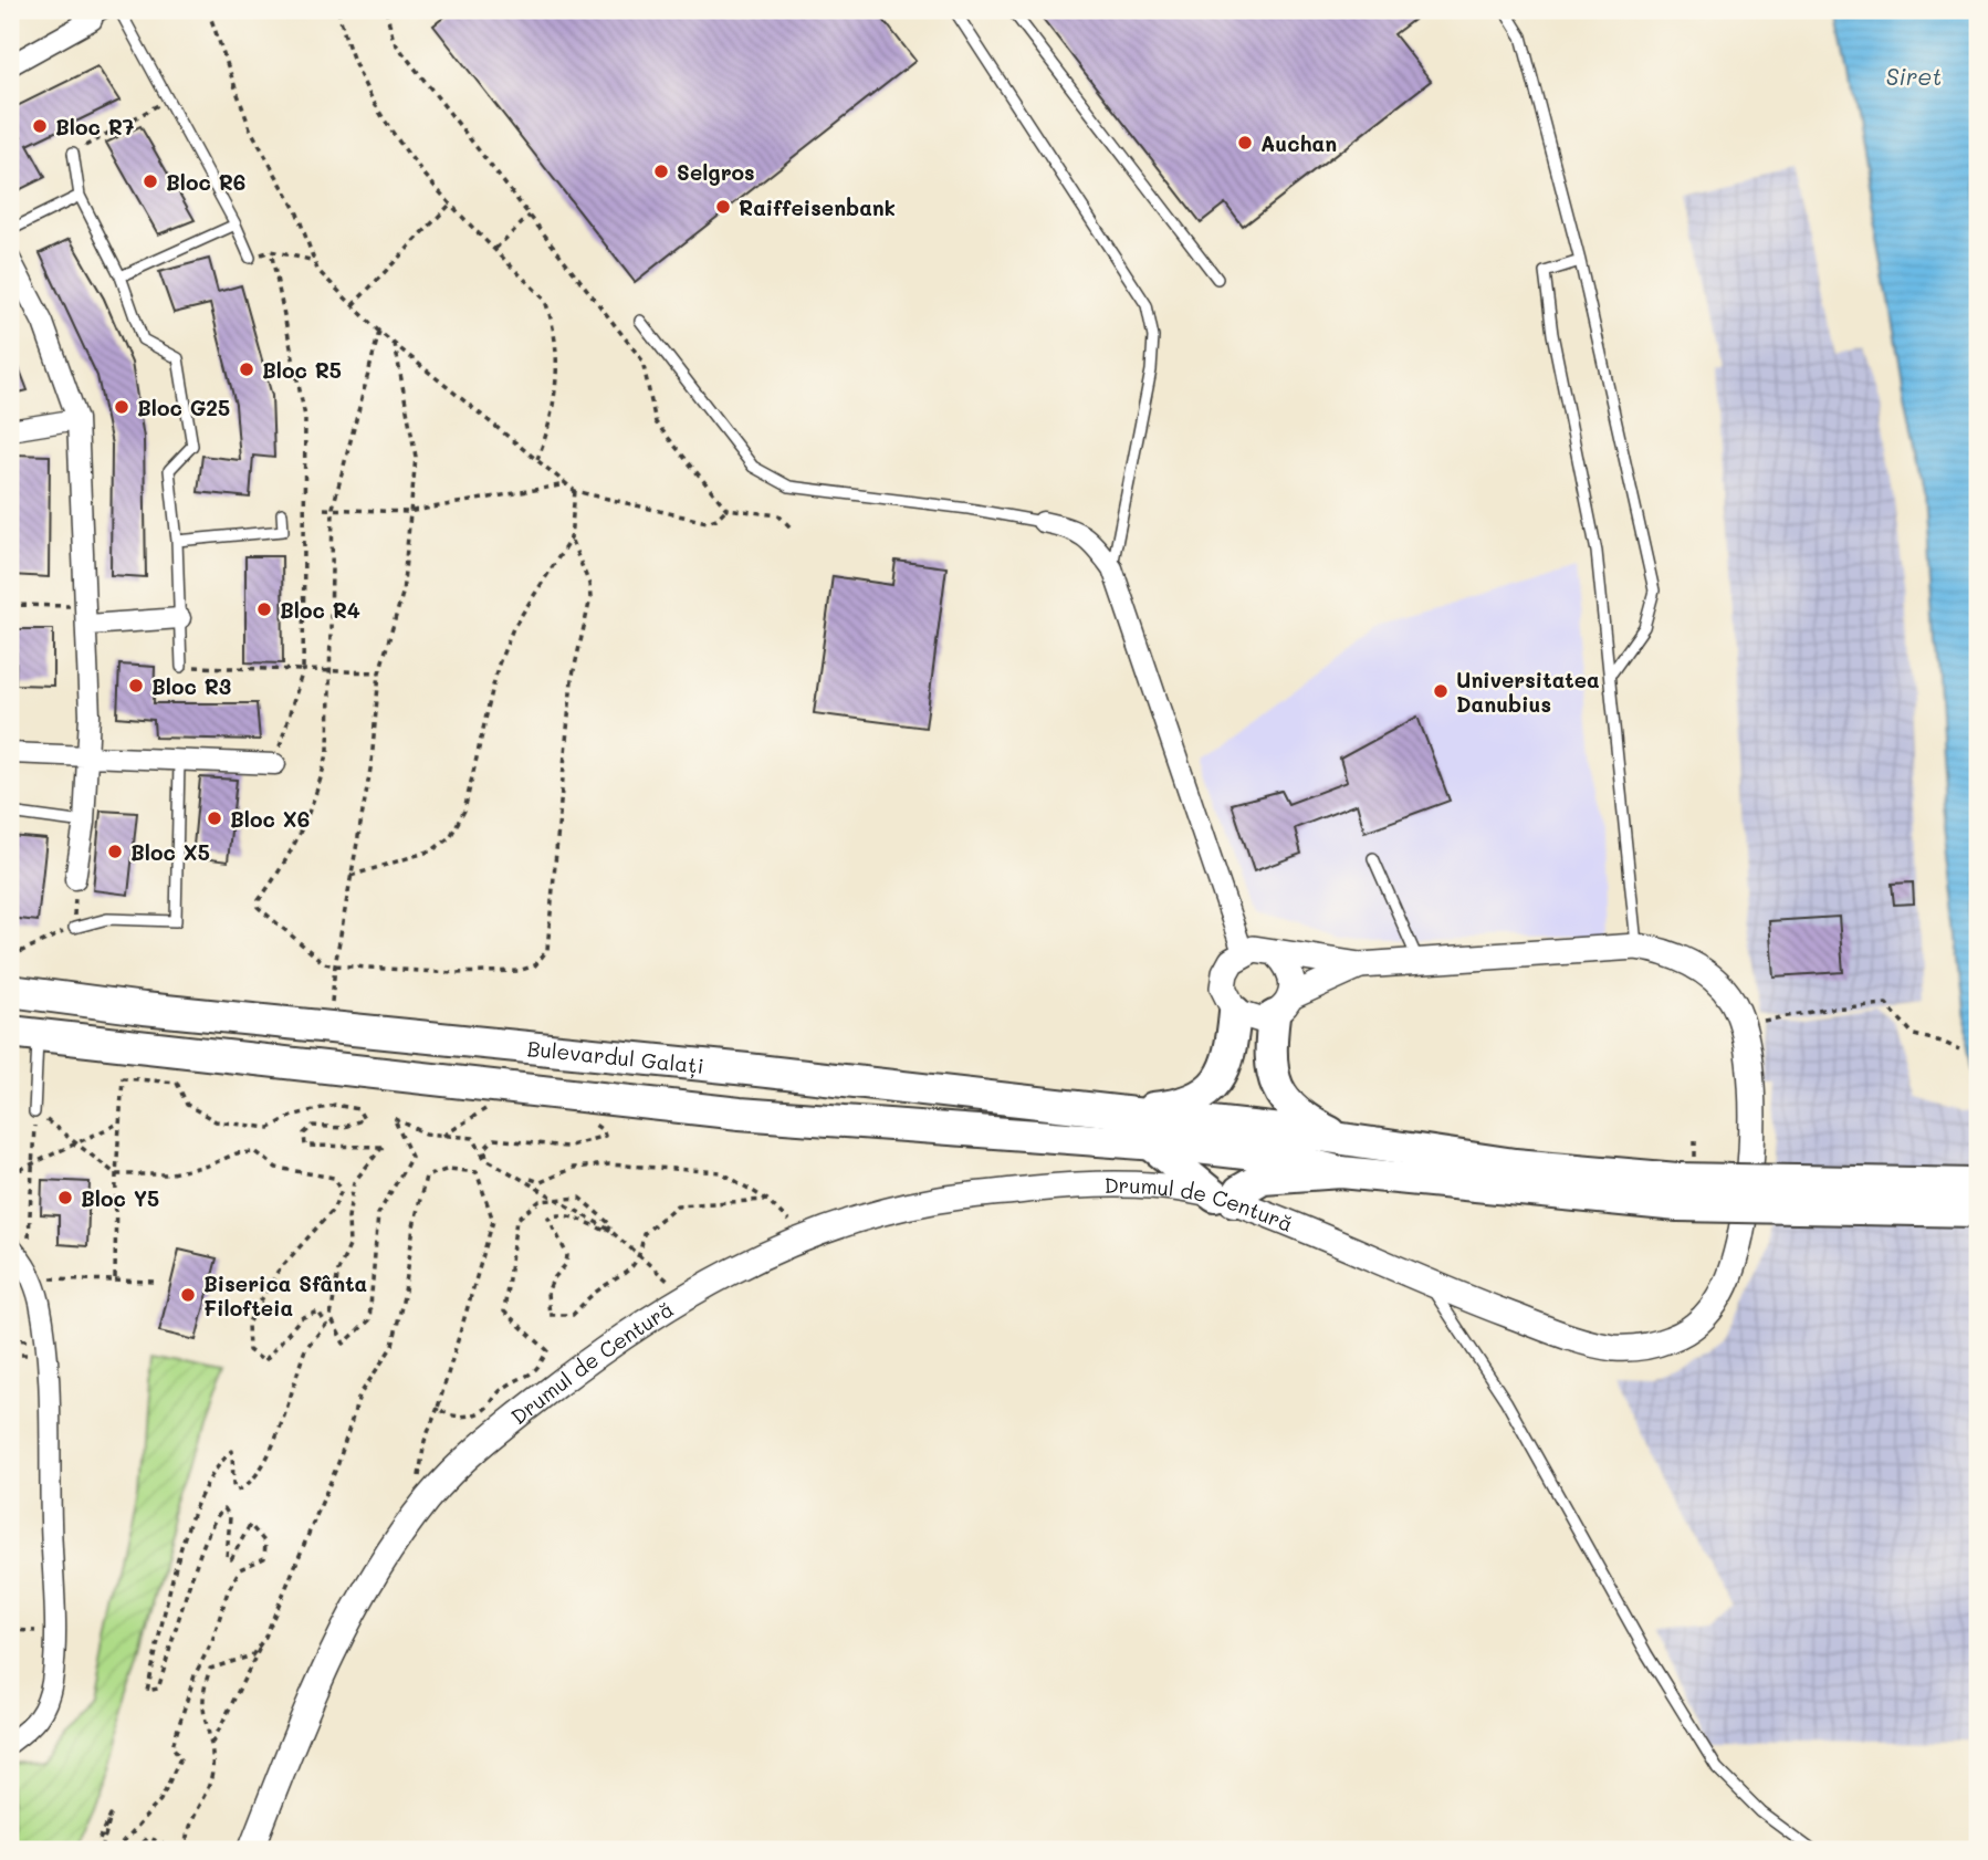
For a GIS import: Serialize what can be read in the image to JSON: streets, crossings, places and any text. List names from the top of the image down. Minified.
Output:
{"streets":{"main road":["Bulevardul Galați"],"street":["Drumul de Centură"]},"water":["Siret"],"places":["Bloc R7","Auchan","Selgros","Bloc R6","Raiffeisenbank","Bloc R5","Bloc G25","Bloc R4","Bloc R3","Universitatea Danubius","Bloc X6","Bloc X5","Bloc Y5","Biserica Sfânta Filofteia"]}
